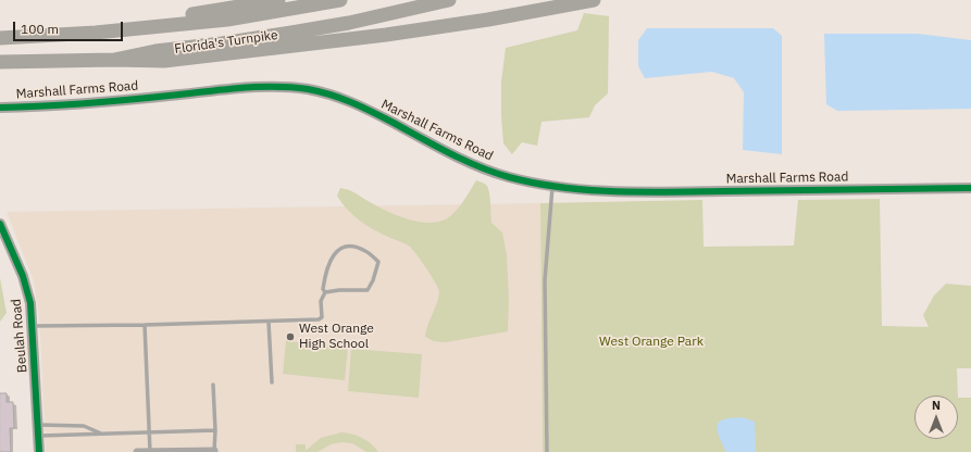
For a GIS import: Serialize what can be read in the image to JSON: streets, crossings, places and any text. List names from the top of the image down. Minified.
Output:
{"streets":{"highway":["Florida's Turnpike"],"street":["Marshall Farms Road","Beulah Road"]},"parks":["West Orange Park"],"places":["West Orange High School"],"scale_bar":"100 m","north":"top"}
